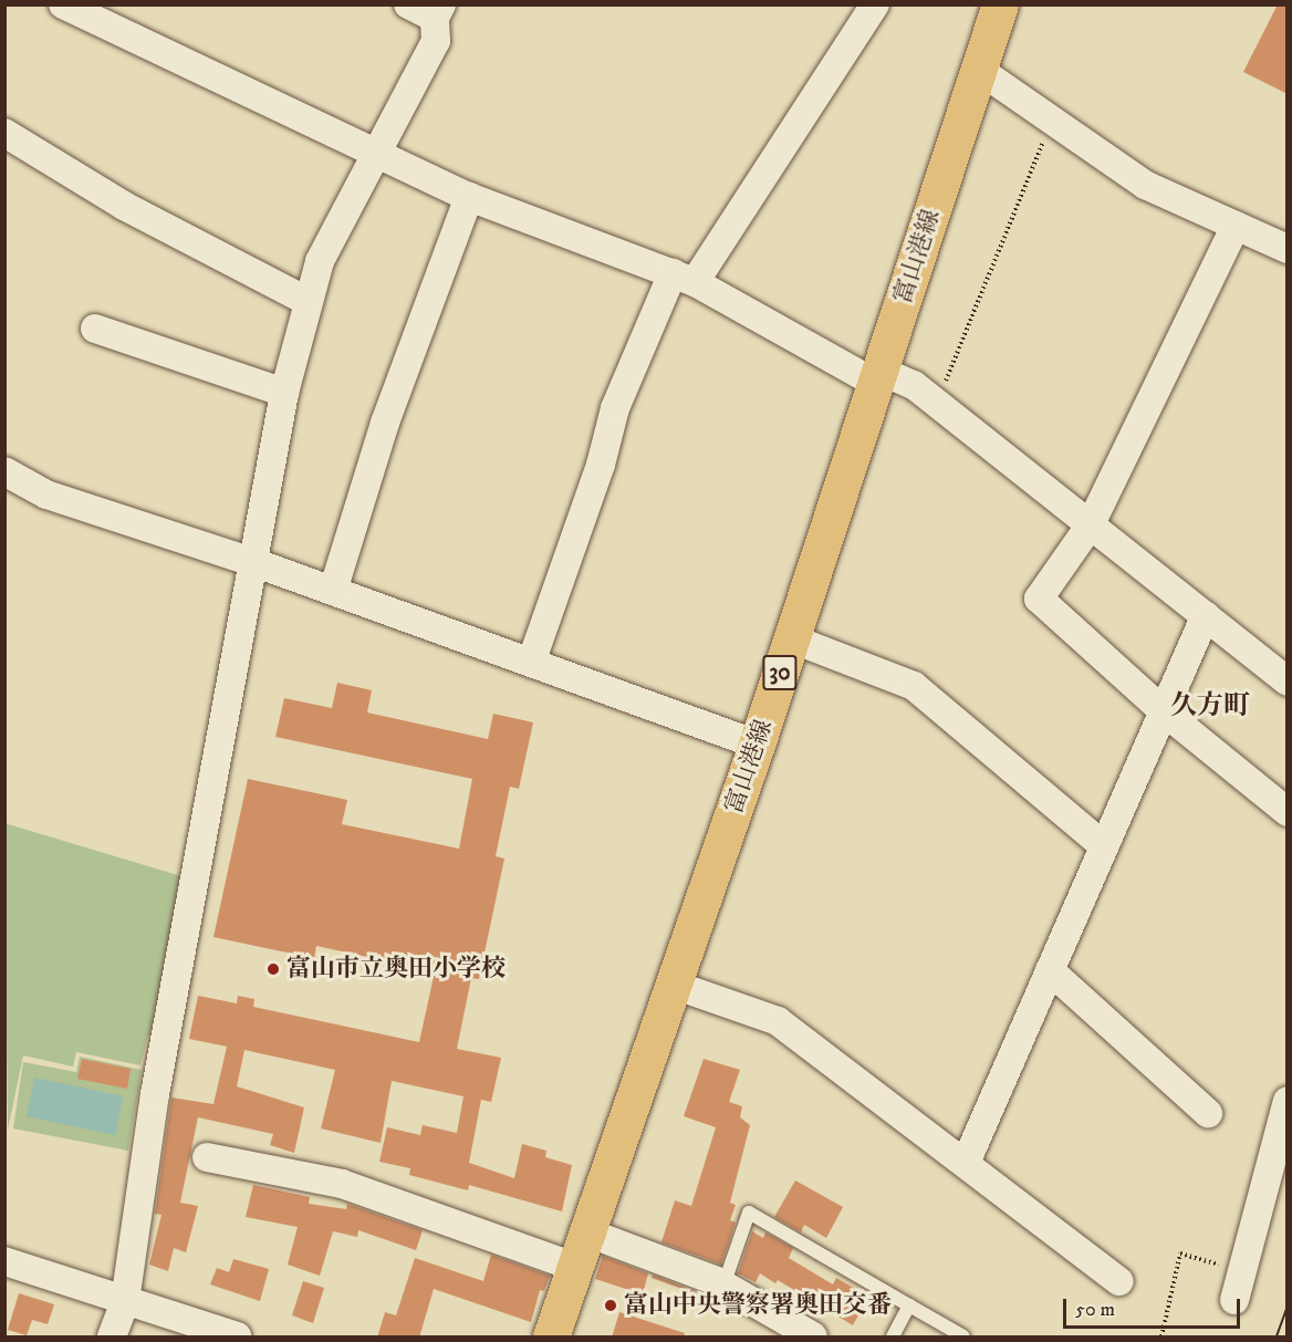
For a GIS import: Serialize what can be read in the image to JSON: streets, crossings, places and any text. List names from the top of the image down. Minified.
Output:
{"streets":{"main road":["富山港線","30"]},"districts":["久方町"],"places":["富山市立奥田小学校","富山中央警察署奥田交番"],"scale_bar":"50 m"}
